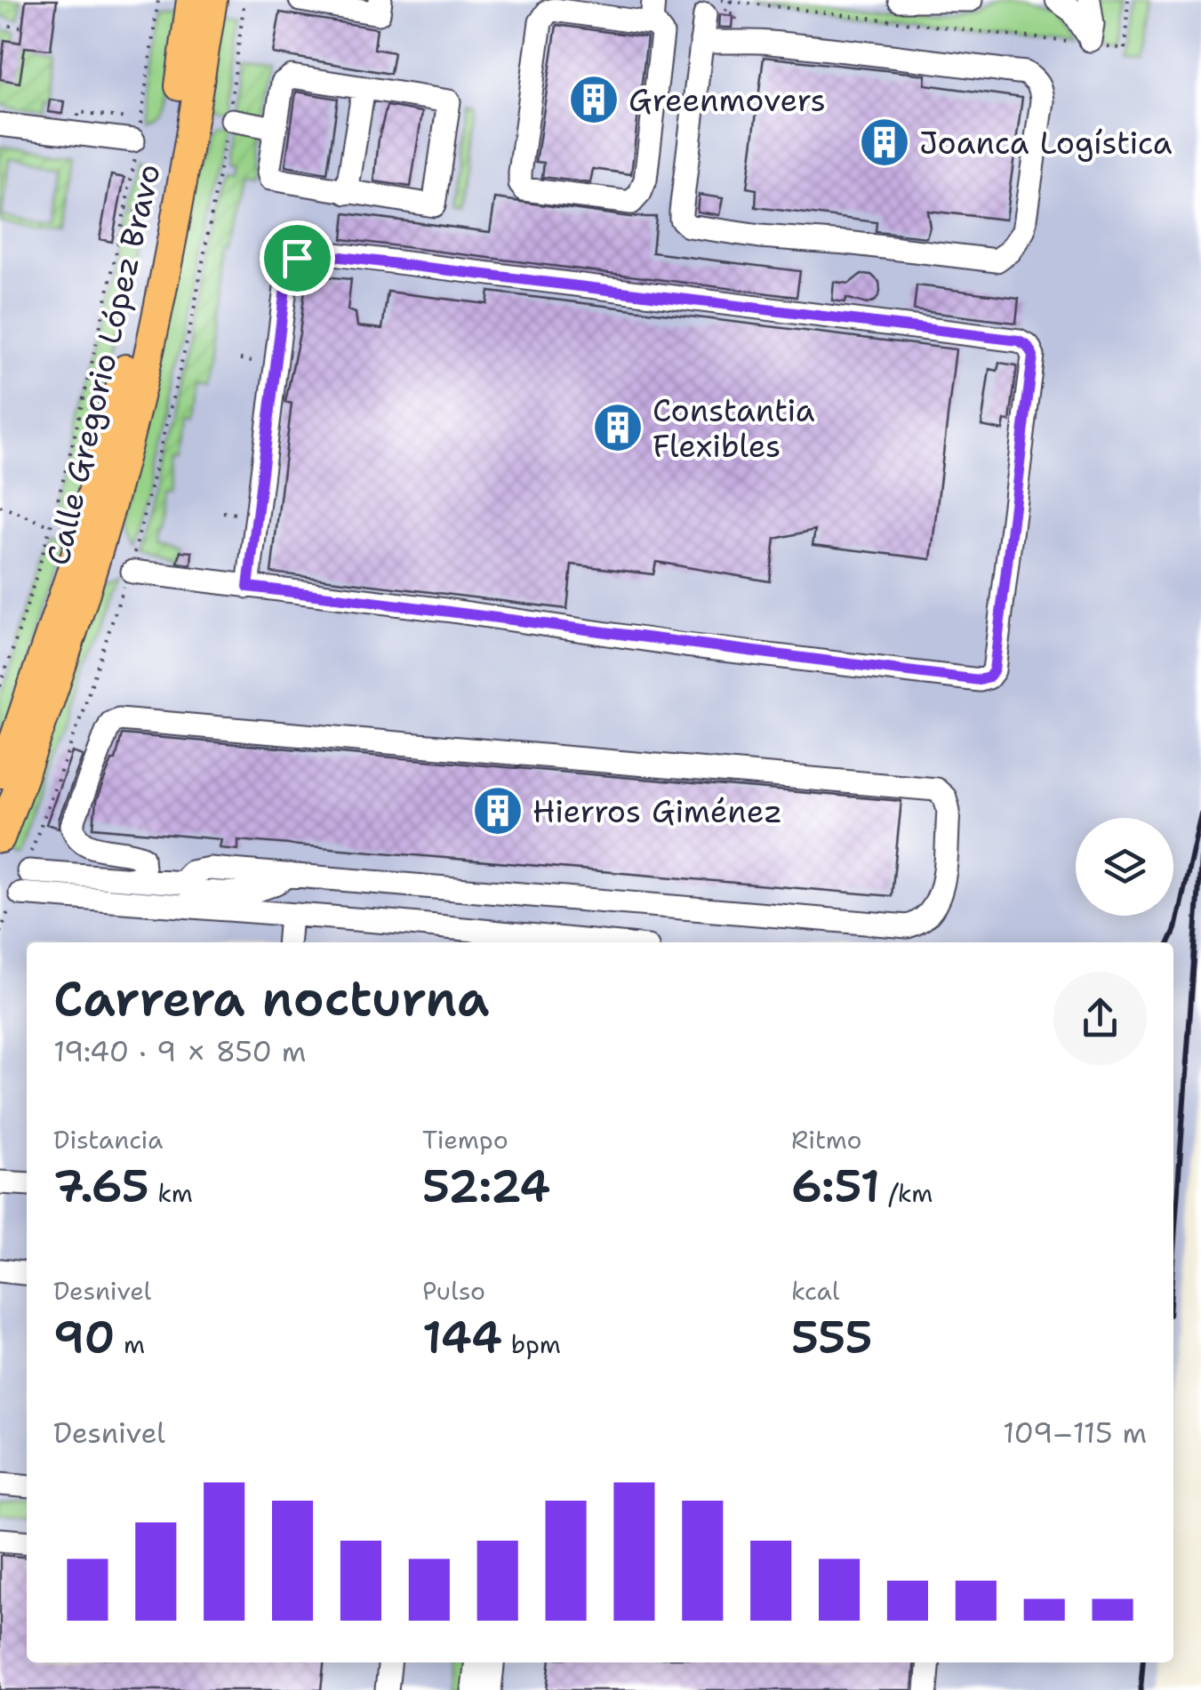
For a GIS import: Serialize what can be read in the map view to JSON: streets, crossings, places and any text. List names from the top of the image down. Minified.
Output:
{"streets":{"main road":["Calle Gregorio López Bravo"]},"places":{"building":["Greenmovers","Joanca Logística","Constantia Flexibles","Hierros Giménez"]},"page":{"heading":["Carrera nocturna","19:40 · 9 × 850 m"],"stats":[["Distancia","7.65 km"],["Tiempo","52:24"],["Ritmo","6:51 /km"],["Desnivel","90 m"],["Pulso","144 bpm"],["kcal","555"]],"chart":["Desnivel","109–115 m"]}}
